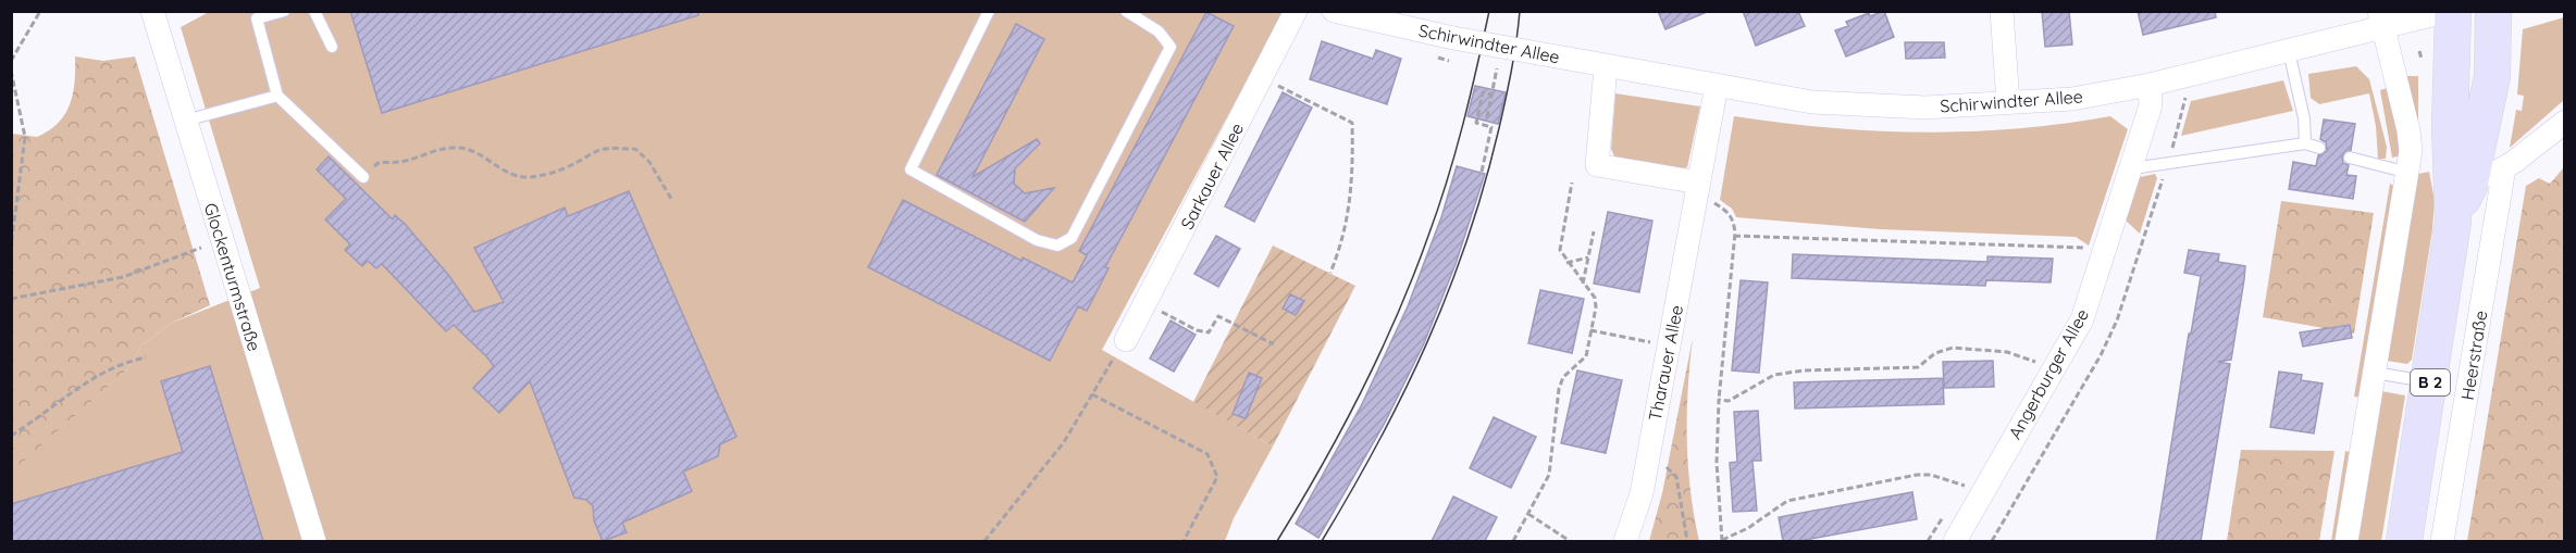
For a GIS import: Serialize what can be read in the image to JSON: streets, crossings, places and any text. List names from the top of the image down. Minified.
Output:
{"streets":{"main road":["B 2"],"street":["Schirwindter Allee","Sarkauer Allee","Glockenturmstraße","Heerstraße","Tharauer Allee","Angerburger Allee"]},"crossings":[["Schirwindter Allee","Tharauer Allee"],["Schirwindter Allee","Angerburger Allee"],["Schirwindter Allee","B 2"]]}
